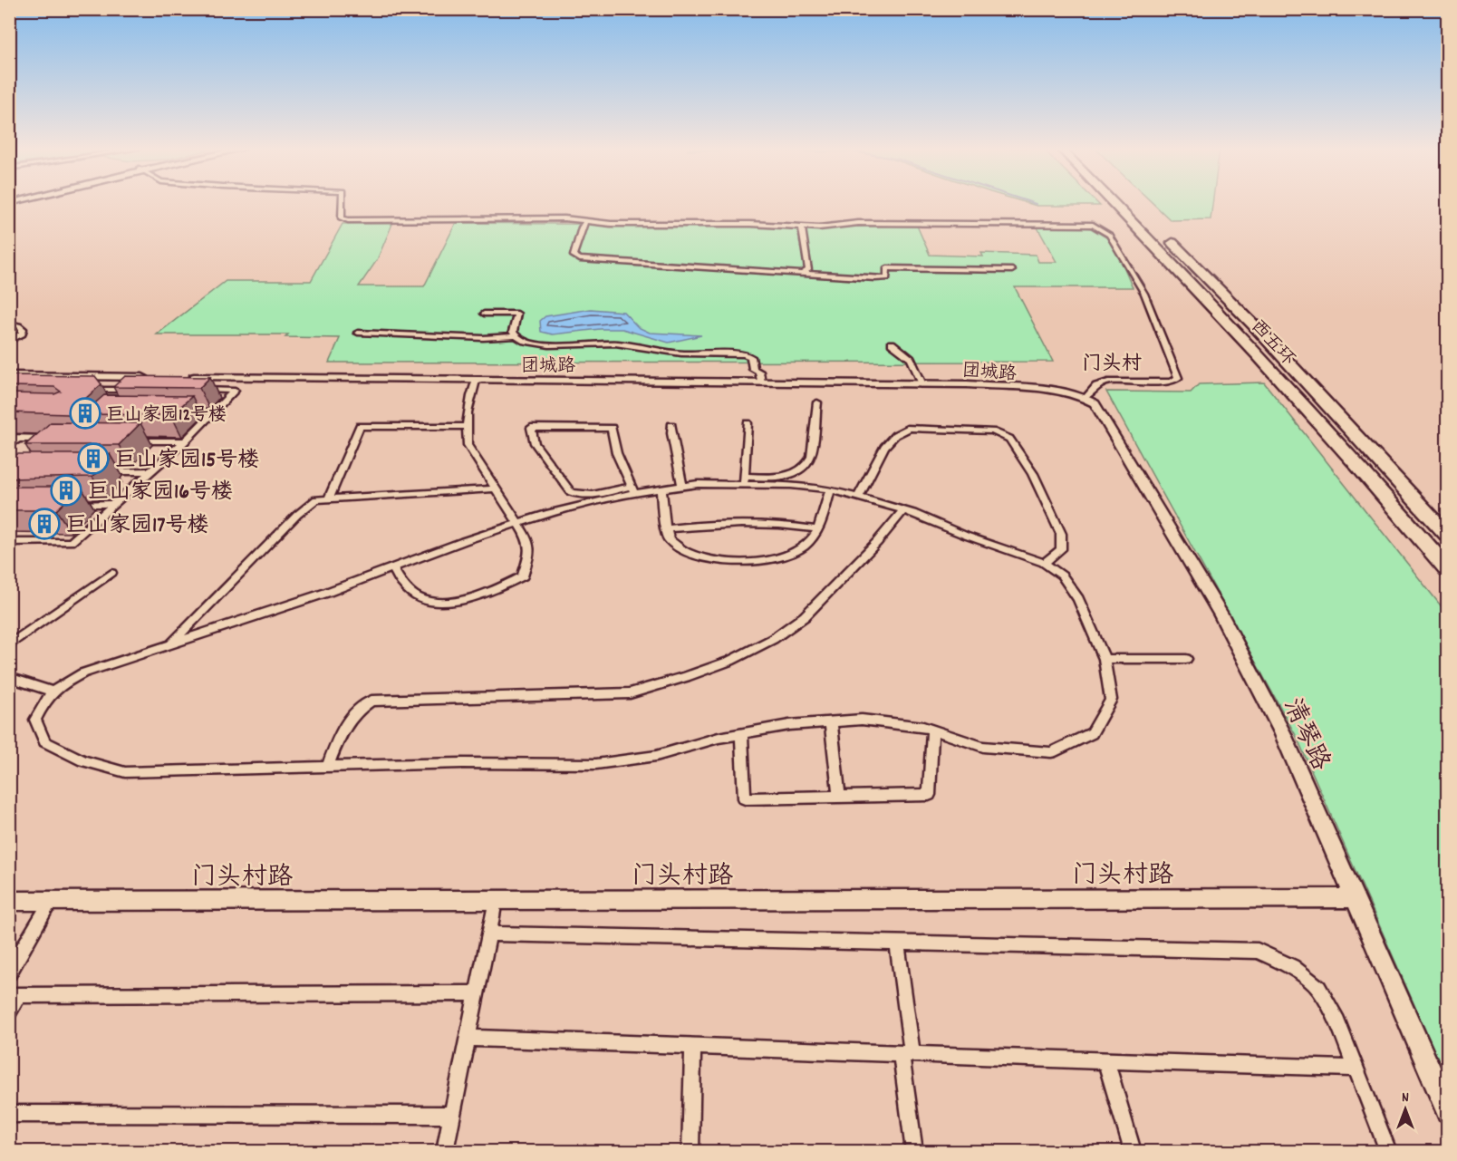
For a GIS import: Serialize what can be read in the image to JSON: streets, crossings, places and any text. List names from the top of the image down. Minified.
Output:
{"streets":{"highway":["西五环"],"street":["团城路","清琴路","门头村路"]},"crossings":[["团城路","清琴路"],["清琴路","门头村路"]],"districts":["门头村"],"places":{"building":["巨山家园12号楼","巨山家园15号楼","巨山家园16号楼","巨山家园17号楼"]},"north":"top"}
